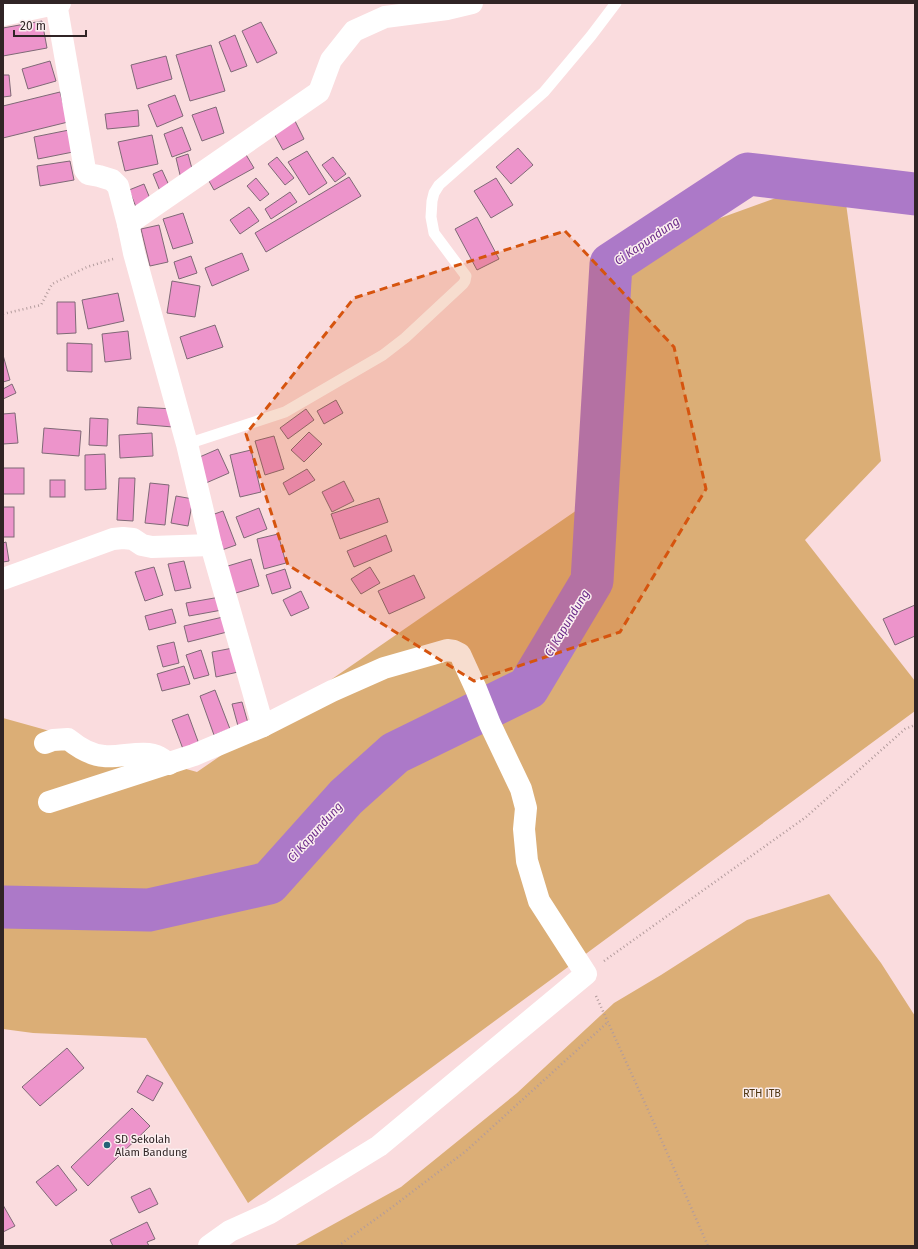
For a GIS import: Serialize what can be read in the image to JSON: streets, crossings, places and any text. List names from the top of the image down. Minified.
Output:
{"water":["Ci Kapundung"],"parks":["RTH ITB"],"places":["SD Sekolah Alam Bandung"],"scale_bar":"20 m"}
